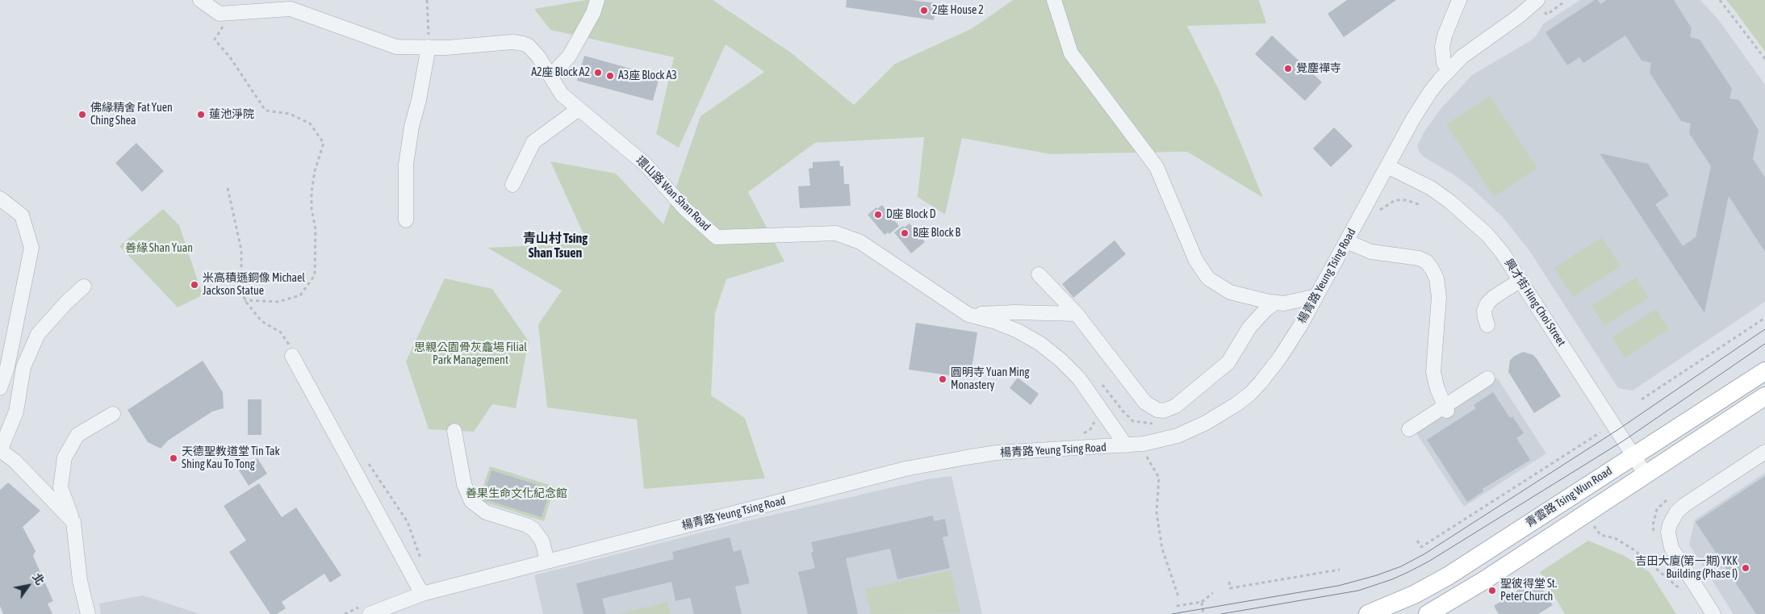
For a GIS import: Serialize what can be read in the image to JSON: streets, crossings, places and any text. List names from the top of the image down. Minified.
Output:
{"streets":{"main road":["青雲路 Tsing Wun Road"],"street":["環山路 Wan Shan Road","楊青路 Yeung Tsing Road","興才街 Hing Choi Street"]},"crossings":[["環山路 Wan Shan Road","楊青路 Yeung Tsing Road"],["楊青路 Yeung Tsing Road","興才街 Hing Choi Street"],["興才街 Hing Choi Street","青雲路 Tsing Wun Road"]],"districts":["青山村 Tsing Shan Tsuen"],"parks":["善緣 Shan Yuan","思親公園骨灰龕場 Filial Park Management","善果生命文化紀念館"],"places":["2座 House 2","覺塵禪寺","A2座 Block A2","A3座 Block A3","佛緣精舍 Fat Yuen Ching Shea","蓮池淨院","D座 Block D","B座 Block B","米高積遜銅像 Michael Jackson Statue","圓明寺 Yuan Ming Monastery","天德聖教道堂 Tin Tak Shing Kau To Tong","吉田大廈(第一期) YKK Building (Phase I)","聖彼得堂 St. Peter Church"],"north":"top right"}
